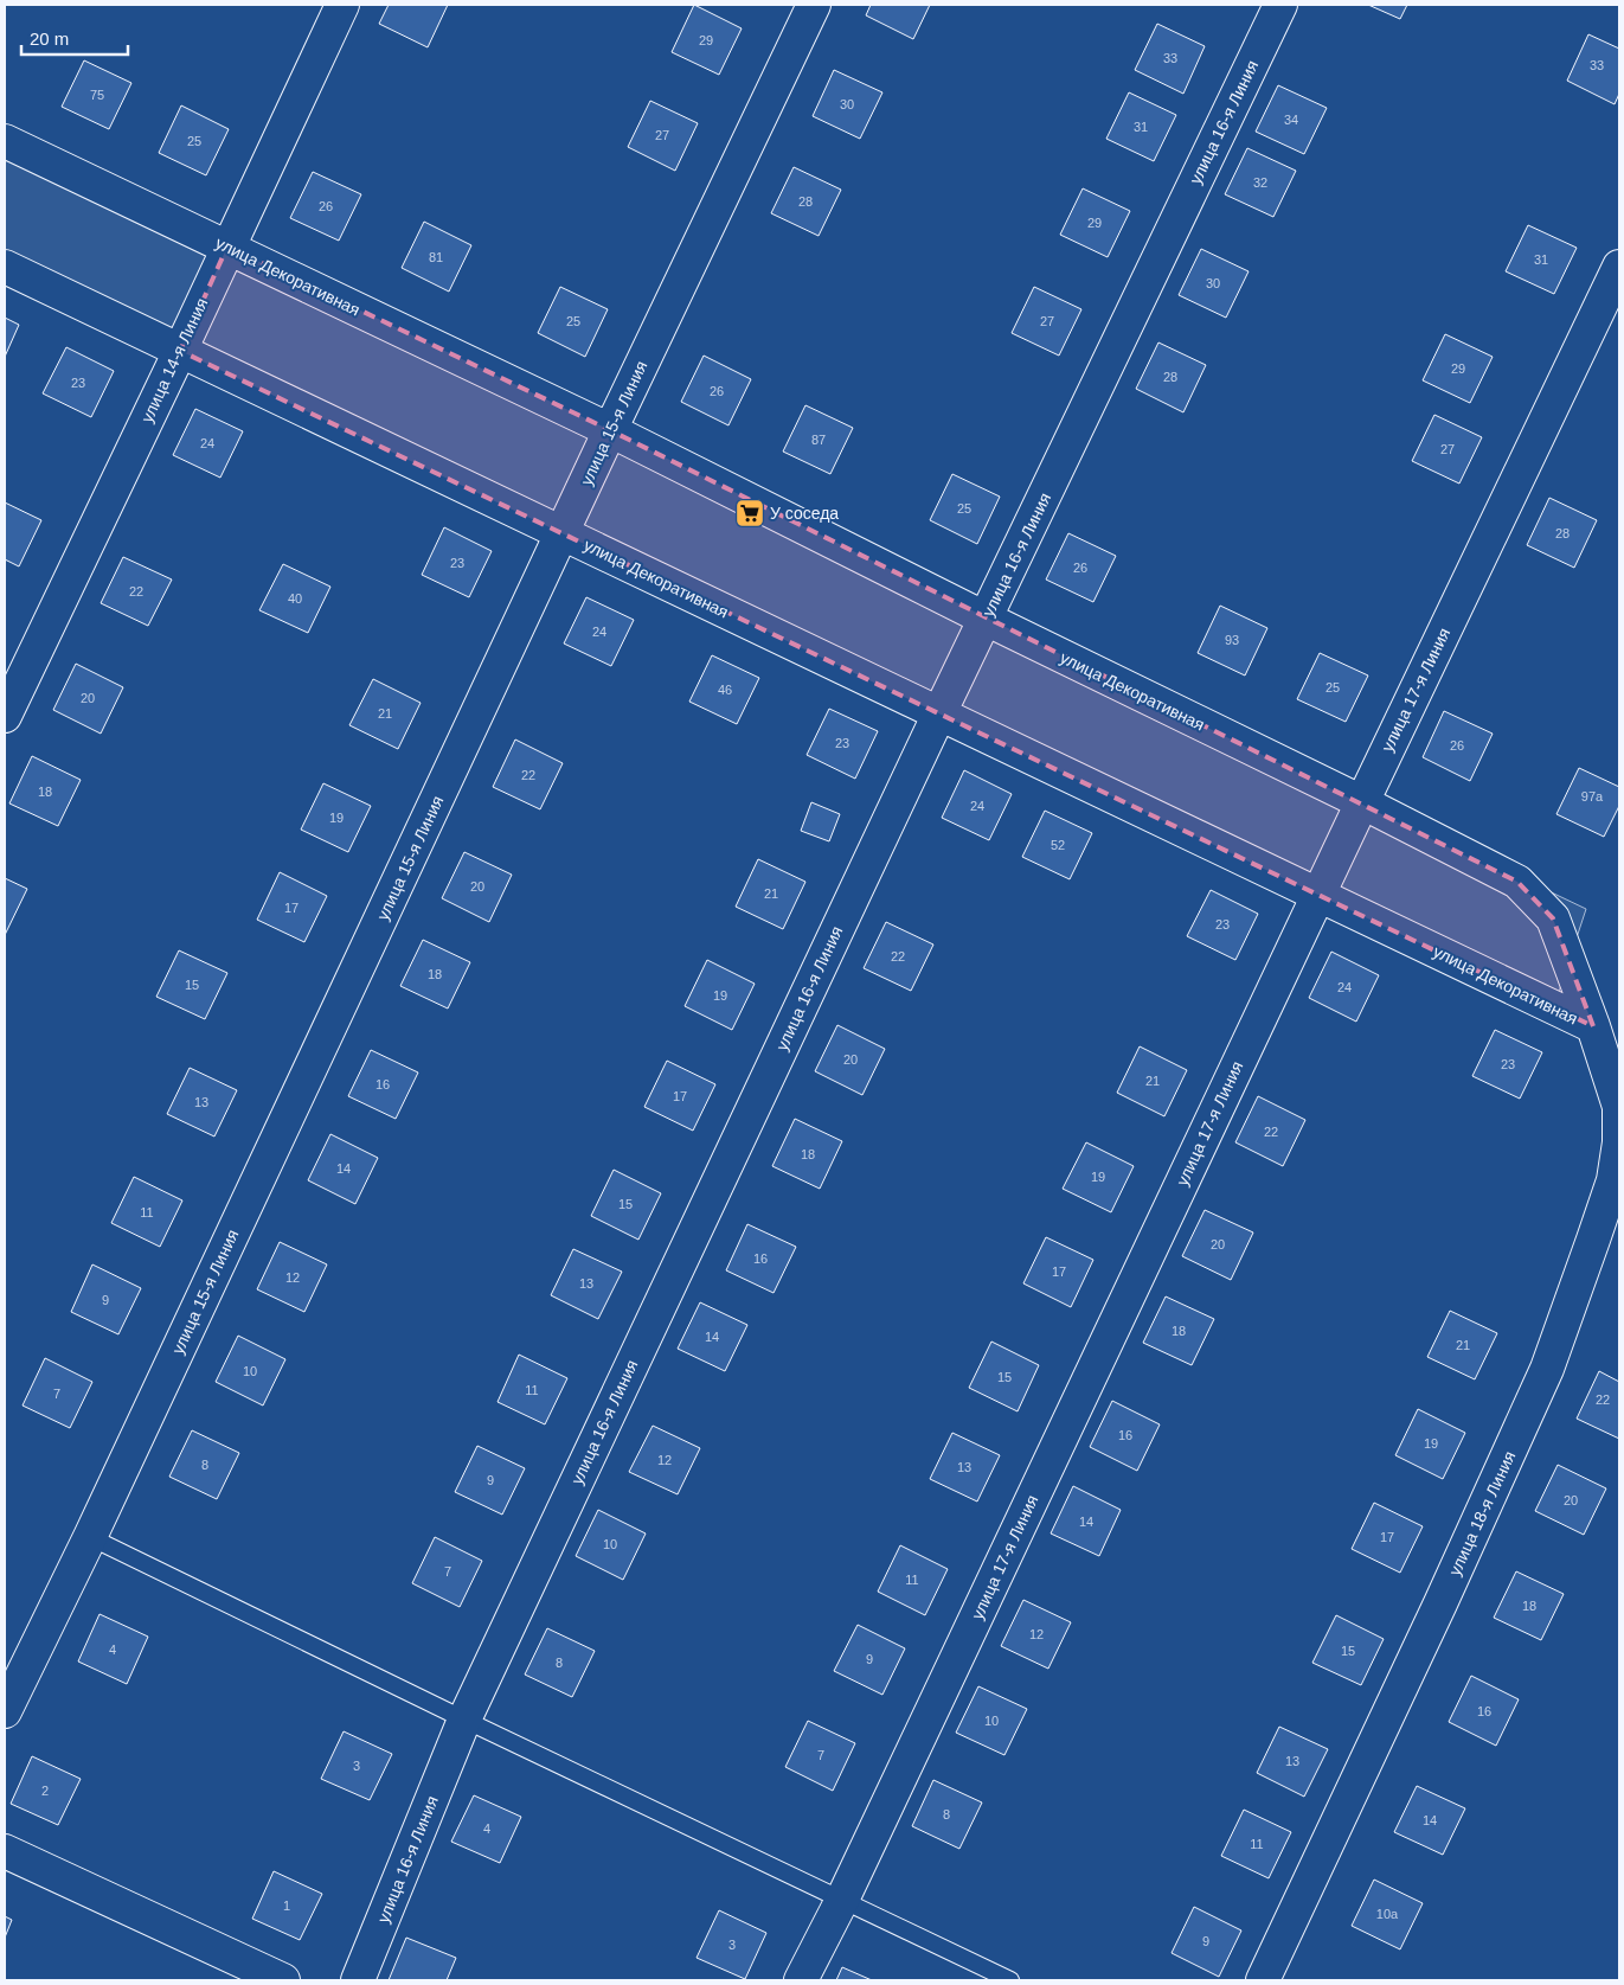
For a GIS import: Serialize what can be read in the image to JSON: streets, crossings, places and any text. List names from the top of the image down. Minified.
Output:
{"streets":{"street":["улица 16-я Линия","улица Декоративная","улица 14-я Линия","улица 15-я Линия","улица 17-я Линия","улица 18-я Линия"]},"crossings":[["улица 16-я Линия","улица Декоративная"],["улица Декоративная","улица 14-я Линия"],["улица Декоративная","улица 15-я Линия"],["улица Декоративная","улица 17-я Линия"],["улица Декоративная","улица 18-я Линия"]],"places":{"supermarket":["У соседа"]},"house_numbers":["29","33","33","75","30","34","31","27","25","32","28","26","29","81","31","30","25","27","29","28","23","26","87","24","27","25","28","23","26","22","40","24","93","25","46","20","21","23","26","22","18","97а","24","19","52","20","21","17","23","22","18","15","24","19","20","23","21","16","17","13","22","18","14","19","15","11","20","16","17","12","13","9","18","14","21","10","15","11","7","22","16","19","12","8","13","9","20","14","17","10","7","11","18","12","4","15","9","8","16","10","7","13","3","2","8","14","4","11","1","10а","9","3"],"scale_bar":"20 m"}
